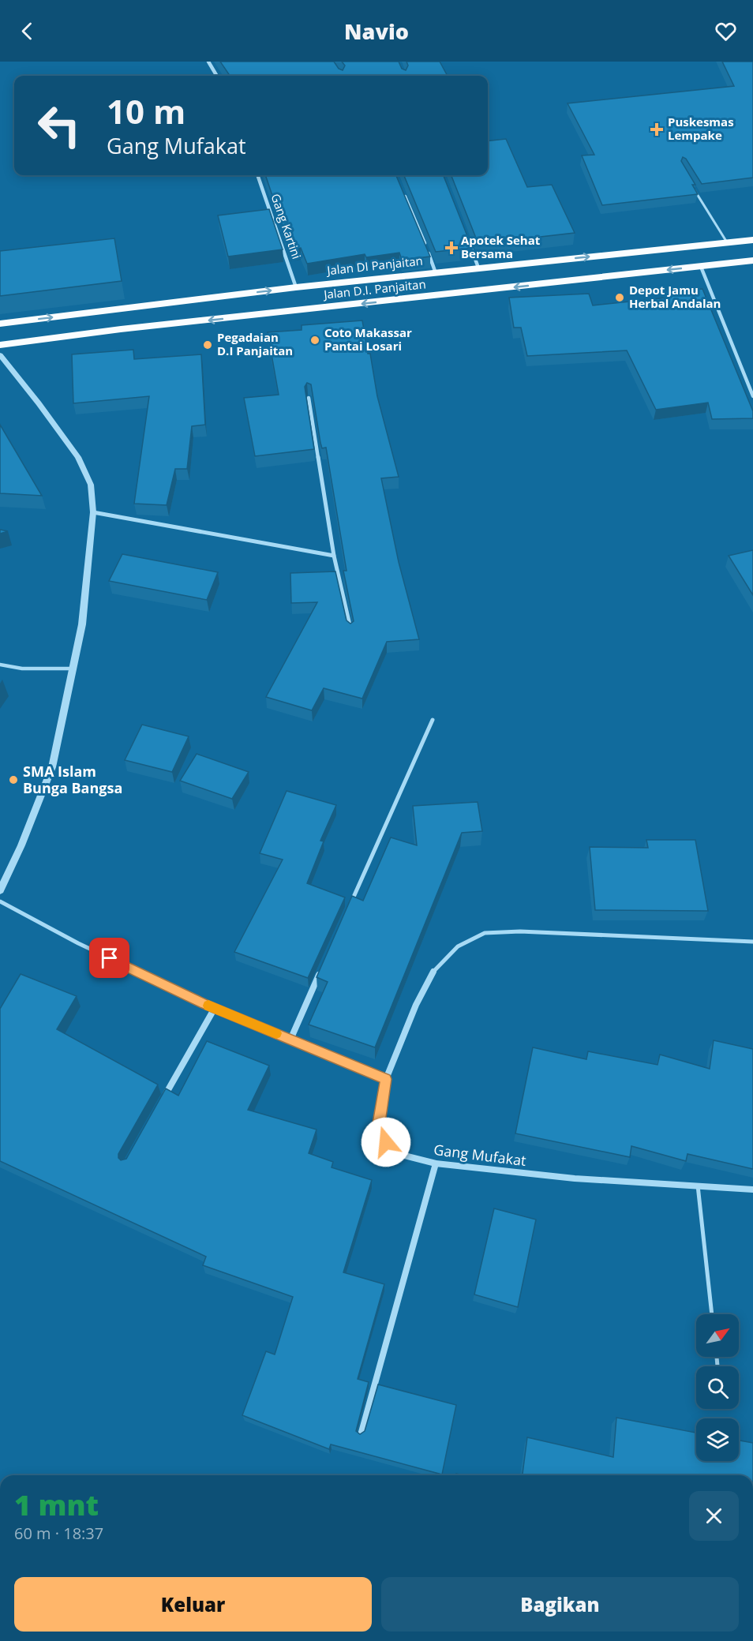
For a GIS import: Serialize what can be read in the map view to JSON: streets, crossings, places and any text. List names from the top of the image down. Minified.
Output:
{"streets":{"highway":["Jalan DI Panjaitan","Jalan D.I. Panjaitan"],"street":["Gang Kartini","Gang Mufakat"]},"crossings":[["Gang Kartini","Jalan DI Panjaitan"],["Jalan DI Panjaitan","Jalan D.I. Panjaitan"]],"one_way":["Jalan DI Panjaitan","Jalan D.I. Panjaitan"],"places":{"health":["Puskesmas Lempake","Apotek Sehat Bersama"],"other":["Depot Jamu Herbal Andalan","Coto Makassar Pantai Losari","Pegadaian D.I Panjaitan","SMA Islam Bunga Bangsa"]},"north":"top right","page":{"header":"Navio","turn":["10 m","Gang Mufakat"],"heading":["1 mnt","60 m · 18:37"],"buttons":["Keluar","Bagikan"]}}
